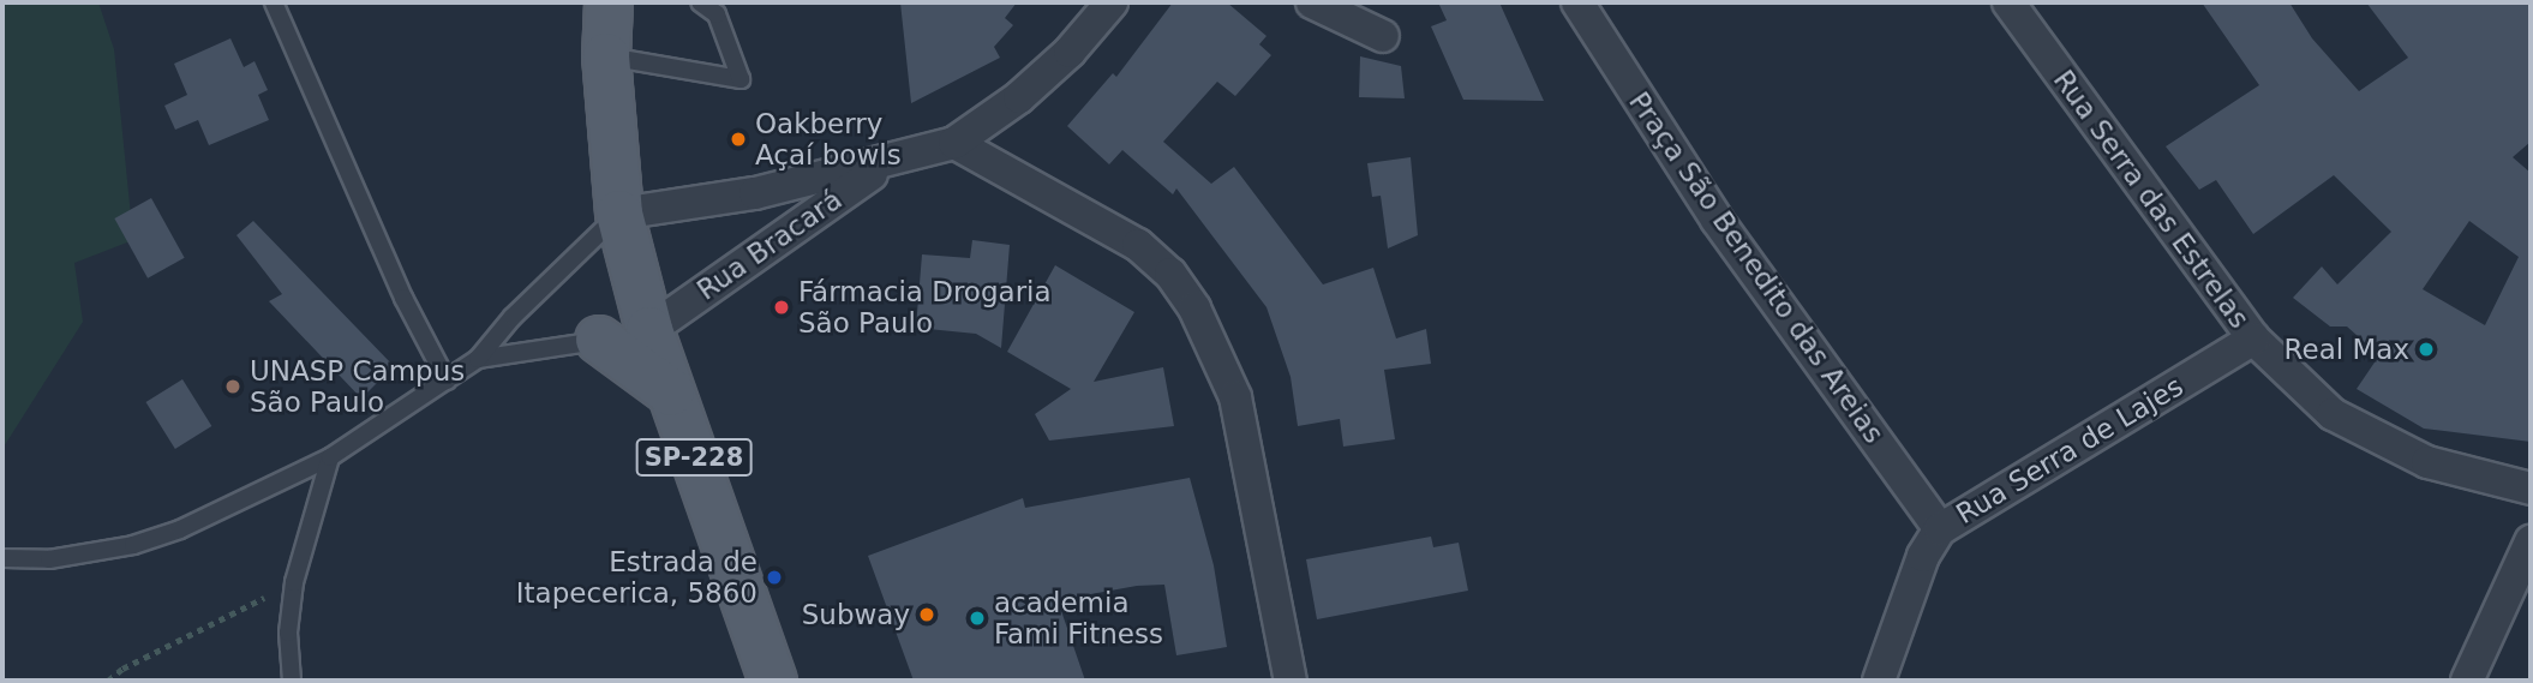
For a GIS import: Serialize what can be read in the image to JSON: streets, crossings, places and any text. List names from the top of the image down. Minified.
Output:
{"streets":{"main road":["SP-228"],"street":["Rua Serra das Estrelas","Rua Bracará","Praça São Benedito das Areias","Rua Serra de Lajes"]},"crossings":[["Rua Serra das Estrelas","Rua Serra de Lajes"],["Rua Bracará","SP-228"],["Praça São Benedito das Areias","Rua Serra de Lajes"]],"places":["Oakberry Açaí bowls","Fármacia Drogaria São Paulo","Real Max","UNASP Campus São Paulo","Estrada de Itapecerica, 5860","Subway","academia Fami Fitness"]}
